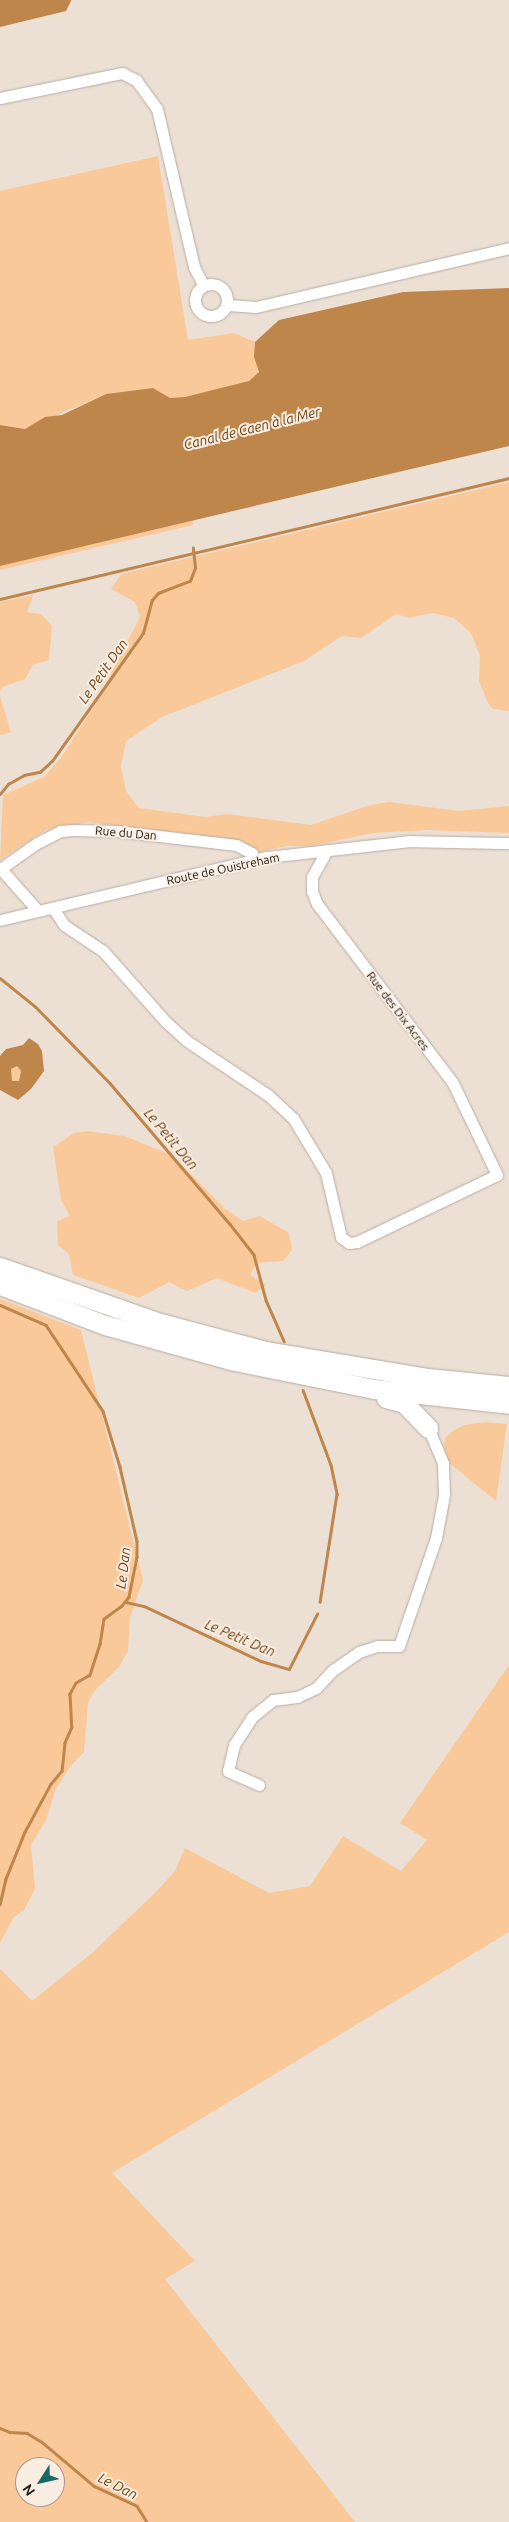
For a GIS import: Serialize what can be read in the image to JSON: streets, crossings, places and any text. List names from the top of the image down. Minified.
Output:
{"streets":{"street":["Rue du Dan","Route de Ouistreham","Rue des Dix Acres"]},"crossings":[["Rue du Dan","Route de Ouistreham"],["Route de Ouistreham","Rue des Dix Acres"]],"water":["Canal de Caen à la Mer","Le Petit Dan","Le Dan"],"north":"bottom left"}
